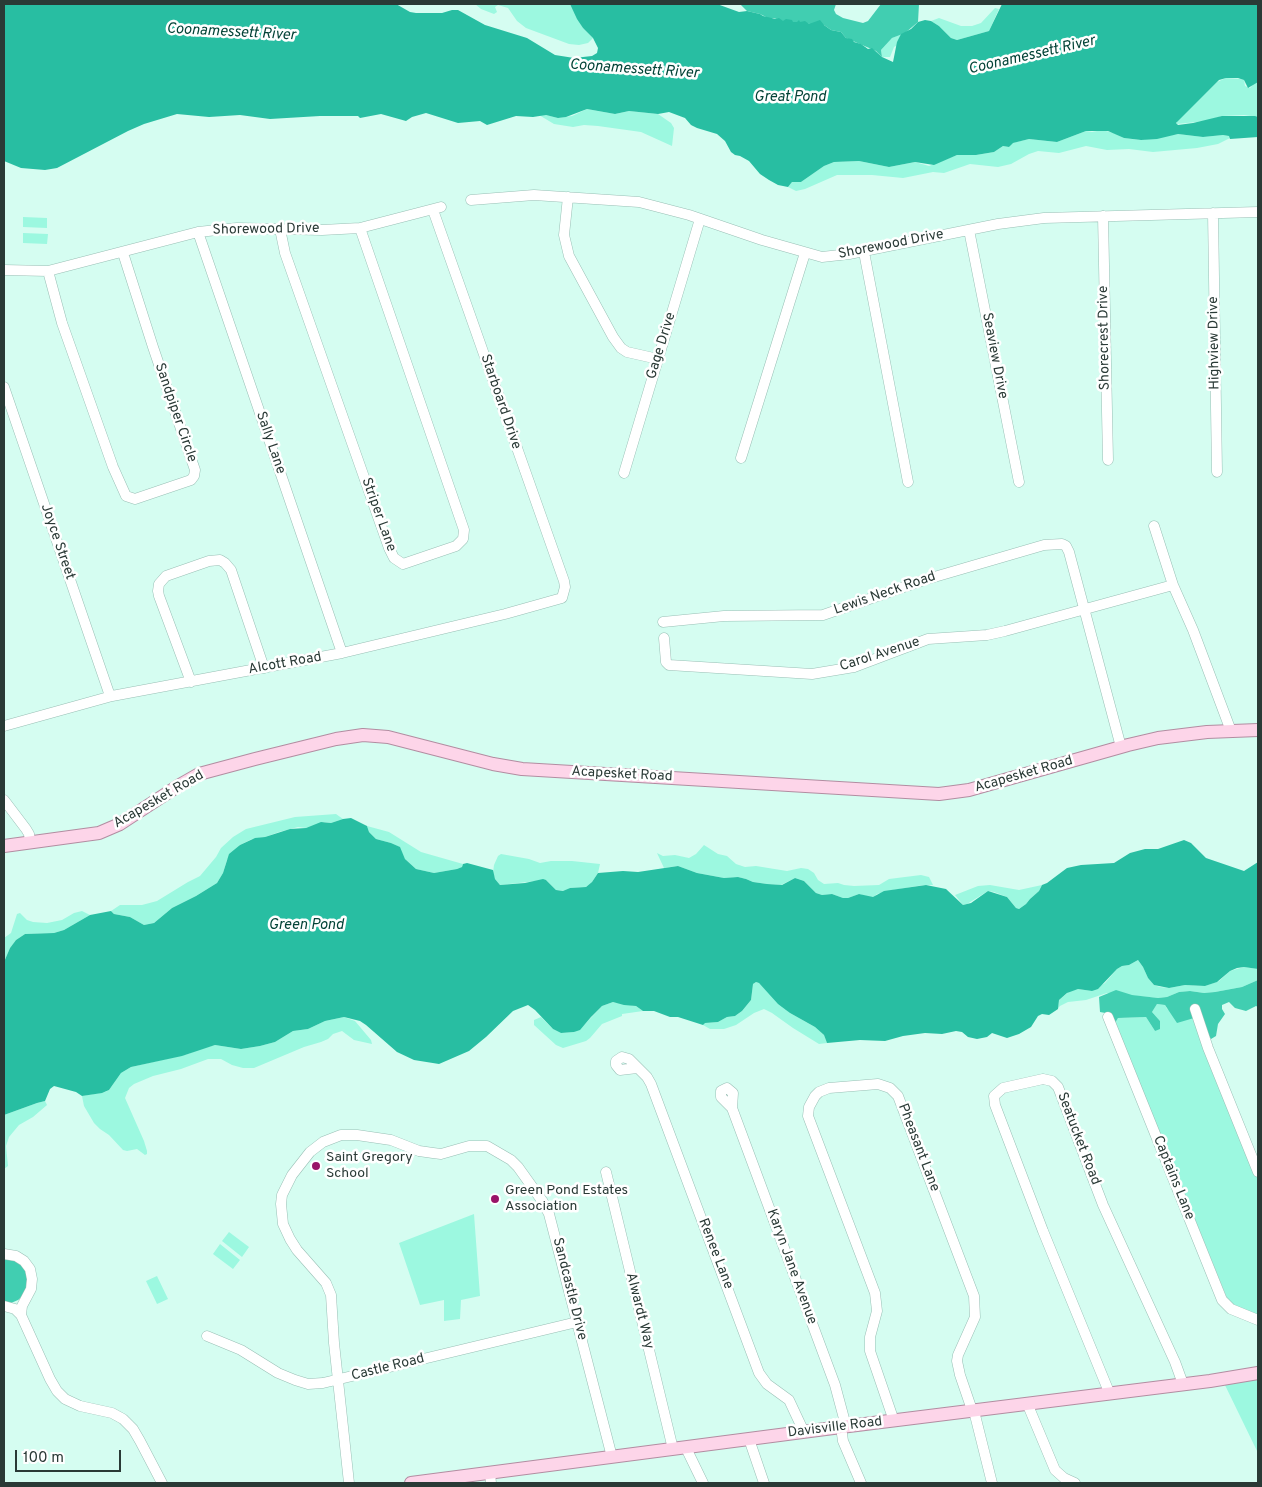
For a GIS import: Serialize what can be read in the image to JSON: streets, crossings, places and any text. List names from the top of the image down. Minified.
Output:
{"streets":{"main road":["Acapesket Road","Davisville Road"],"street":["Shorewood Drive","Shorecrest Drive","Highview Drive","Gage Drive","Seaview Drive","Starboard Drive","Sandpiper Circle","Sally Lane","Striper Lane","Joyce Street","Lewis Neck Road","Carol Avenue","Alcott Road","Seatucket Road","Pheasant Lane","Captains Lane","Renee Lane","Karyn Jane Avenue","Sandcastle Drive","Alwardt Way","Castle Road"]},"crossings":[["Shorewood Drive","Shorecrest Drive"],["Shorewood Drive","Highview Drive"],["Shorewood Drive","Gage Drive"],["Shorewood Drive","Seaview Drive"],["Shorewood Drive","Starboard Drive"],["Shorewood Drive","Sandpiper Circle"],["Shorewood Drive","Sally Lane"],["Shorewood Drive","Striper Lane"],["Starboard Drive","Alcott Road"],["Sally Lane","Alcott Road"],["Joyce Street","Alcott Road"],["Lewis Neck Road","Carol Avenue"],["Seatucket Road","Davisville Road"],["Pheasant Lane","Davisville Road"],["Renee Lane","Davisville Road"],["Karyn Jane Avenue","Davisville Road"],["Sandcastle Drive","Castle Road"],["Sandcastle Drive","Davisville Road"],["Alwardt Way","Davisville Road"]],"water":["Coonamessett River","Great Pond","Green Pond"],"places":["Saint Gregory School","Green Pond Estates Association"],"scale_bar":"100 m"}
